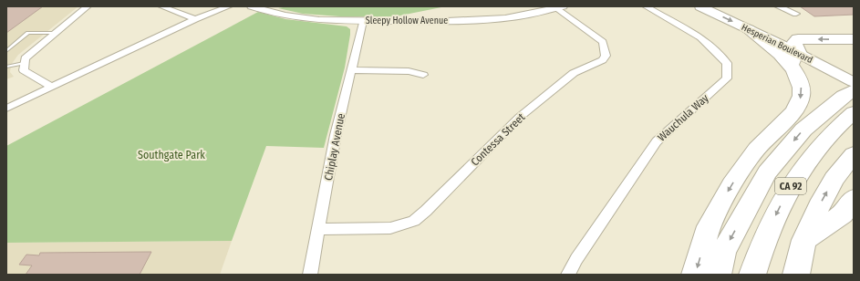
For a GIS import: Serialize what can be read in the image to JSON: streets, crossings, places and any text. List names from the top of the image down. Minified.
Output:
{"streets":{"highway":["CA 92"],"main road":["Hesperian Boulevard"],"street":["Sleepy Hollow Avenue","Wauchula Way","Contessa Street","Chiplay Avenue"]},"crossings":[["Sleepy Hollow Avenue","Contessa Street"],["Sleepy Hollow Avenue","Chiplay Avenue"],["Contessa Street","Chiplay Avenue"]],"parks":["Southgate Park"]}
